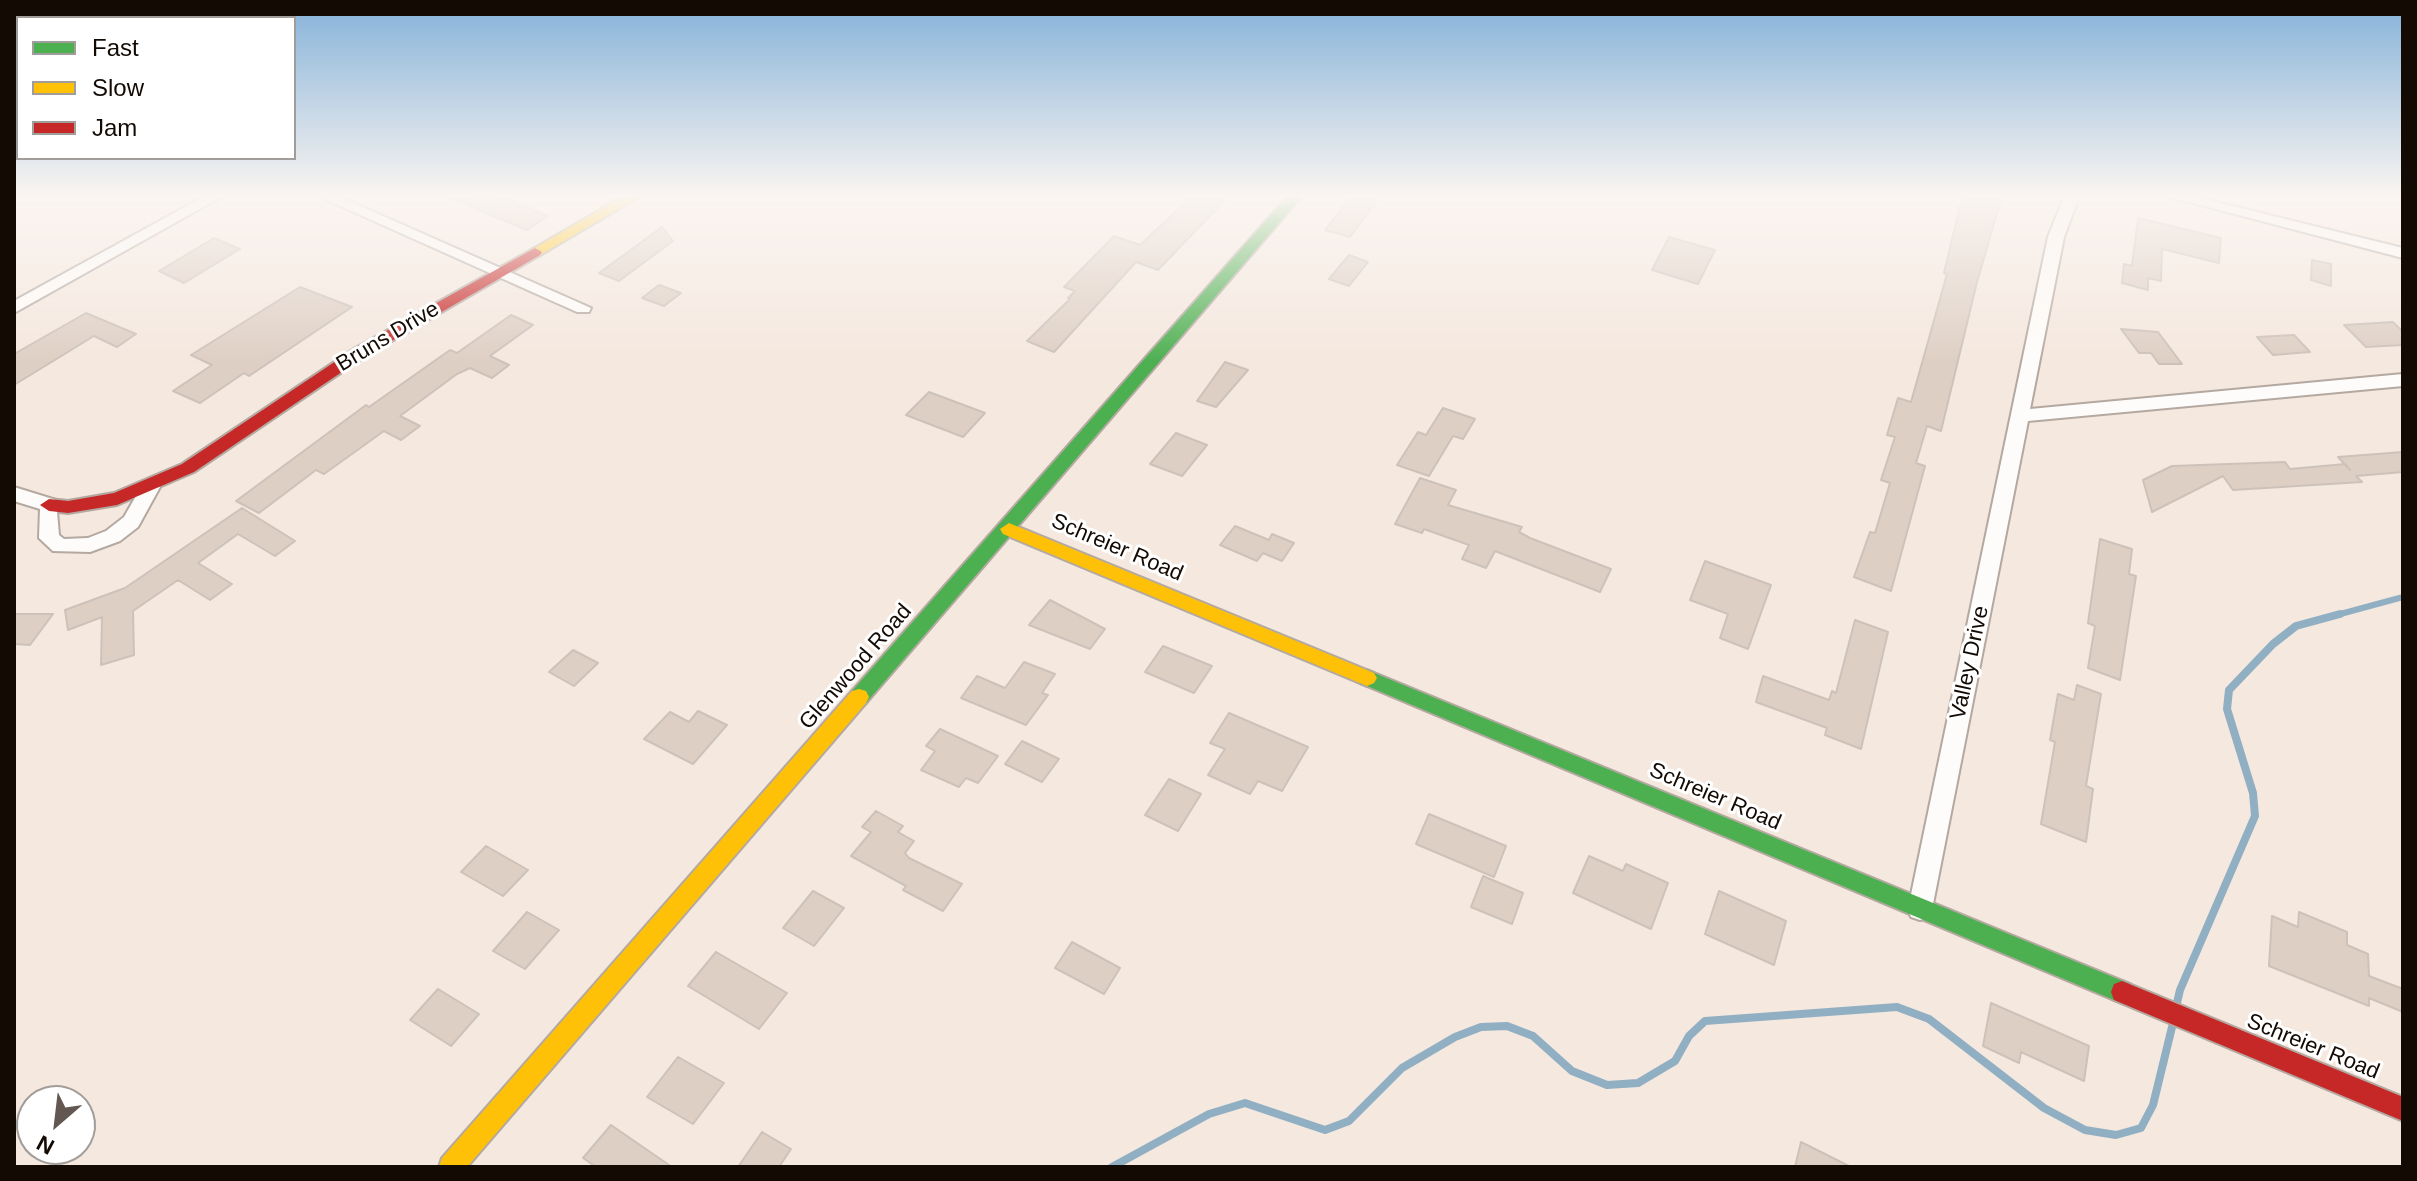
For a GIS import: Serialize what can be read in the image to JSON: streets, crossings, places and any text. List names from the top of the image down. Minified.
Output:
{"streets":{"street":["Bruns Drive","Schreier Road","Valley Drive","Glenwood Road"]},"crossings":[["Schreier Road","Valley Drive"],["Schreier Road","Glenwood Road"]],"legend":["Fast","Slow","Jam"],"north":"bottom left"}
